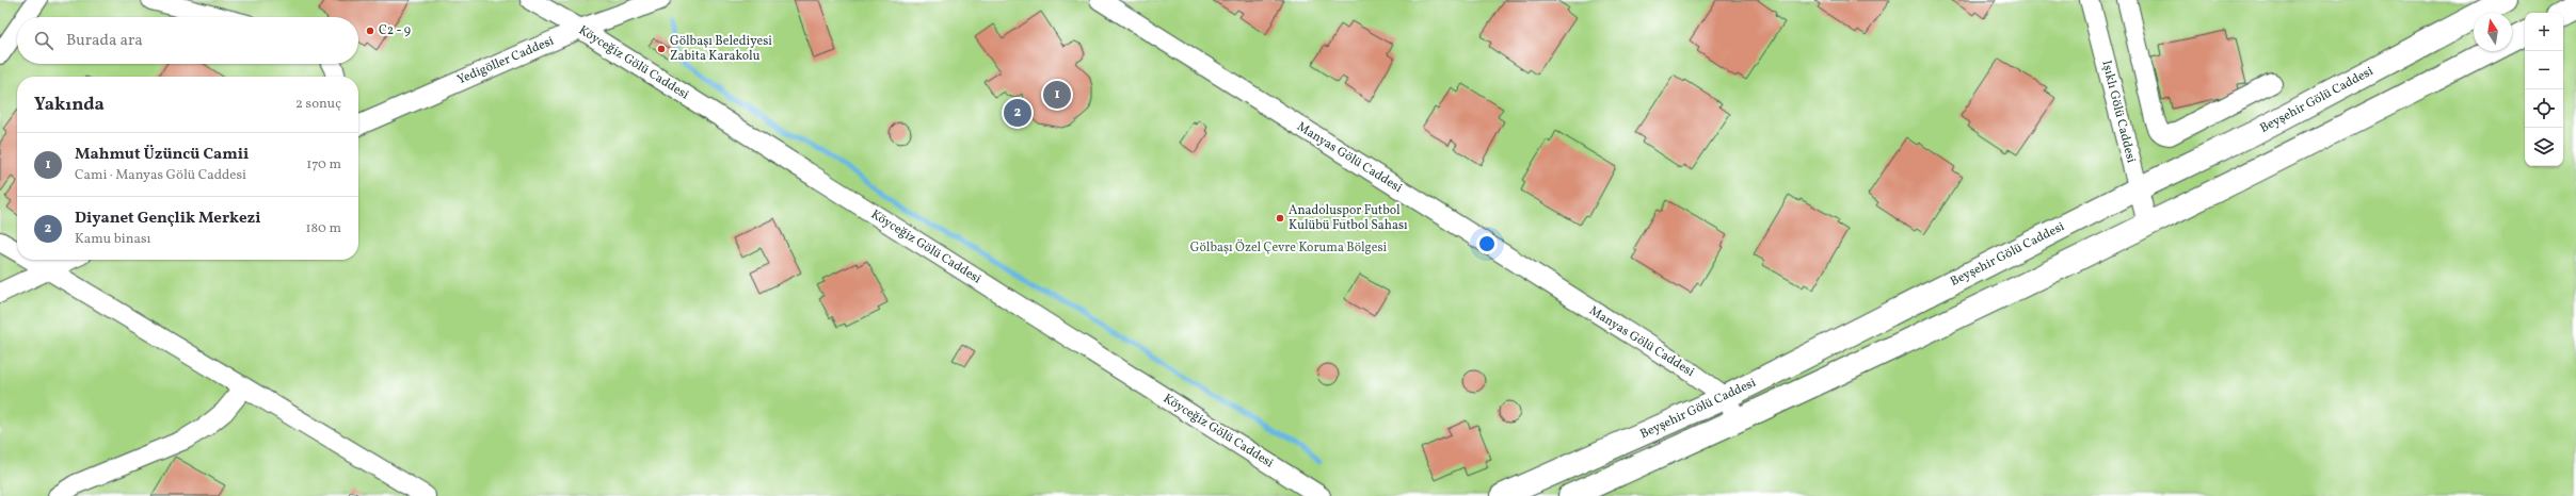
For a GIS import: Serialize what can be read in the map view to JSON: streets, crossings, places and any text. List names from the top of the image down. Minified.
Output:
{"streets":{"main road":["Beyşehir Gölü Caddesi"],"street":["Yedigöller Caddesi","Köyceğiz Gölü Caddesi","Işıklı Gölü Caddesi","Manyas Gölü Caddesi"]},"crossings":[["Yedigöller Caddesi","Köyceğiz Gölü Caddesi"],["Beyşehir Gölü Caddesi","Işıklı Gölü Caddesi"],["Beyşehir Gölü Caddesi","Manyas Gölü Caddesi"]],"parks":["Gölbaşı Özel Çevre Koruma Bölgesi"],"places":["C2 - 9","Gölbaşı Belediyesi Zabita Karakolu","Anadoluspor Futbol Kulübü Futbol Sahası"],"north":"top","page":{"map_buttons":["+","−"],"search":"Burada ara","heading":["Yakında","2 sonuç"],"pins":["1","2"],"list":[{"mark":"1","name":"Mahmut Üzüncü Camii","note":"Cami · Manyas Gölü Caddesi","value":"170 m"},{"mark":"2","name":"Diyanet Gençlik Merkezi","note":"Kamu binası","value":"180 m"}]}}
